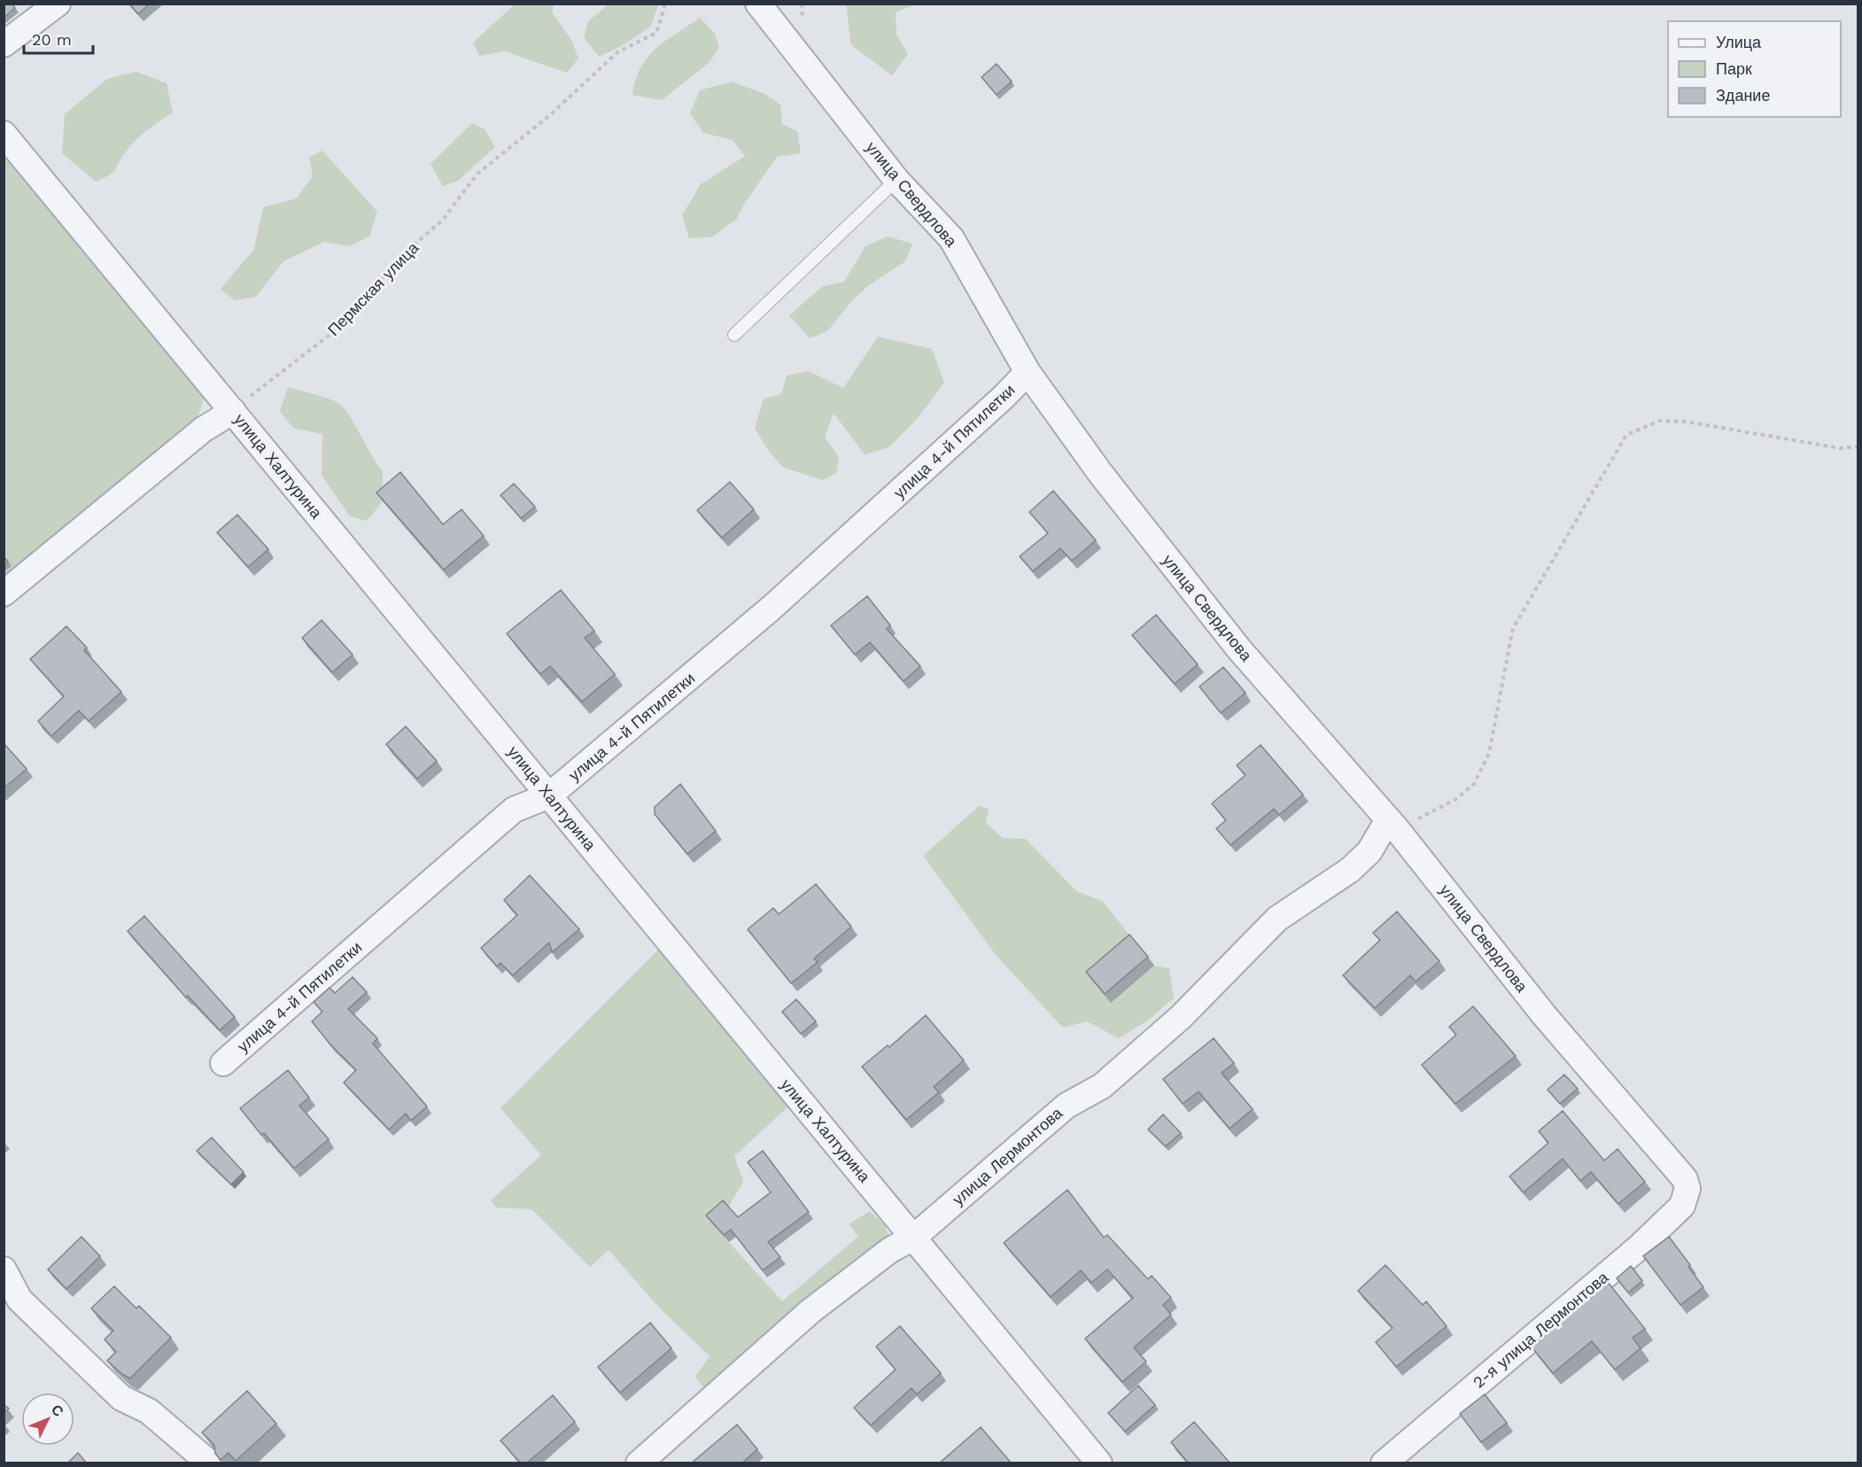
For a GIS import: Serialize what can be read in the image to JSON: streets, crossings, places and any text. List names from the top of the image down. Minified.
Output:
{"streets":{"street":["улица Свердлова","улица 4-й Пятилетки","улица Халтурина","улица Лермонтова","2-я улица Лермонтова"],"path":["Пермская улица"]},"crossings":[["улица Свердлова","улица 4-й Пятилетки"],["улица Свердлова","улица Лермонтова"],["улица Свердлова","2-я улица Лермонтова"],["Пермская улица","улица Халтурина"],["улица 4-й Пятилетки","улица Халтурина"],["улица Халтурина","улица Лермонтова"]],"legend":["Улица","Парк","Здание"],"scale_bar":"20 m","north":"top right"}
